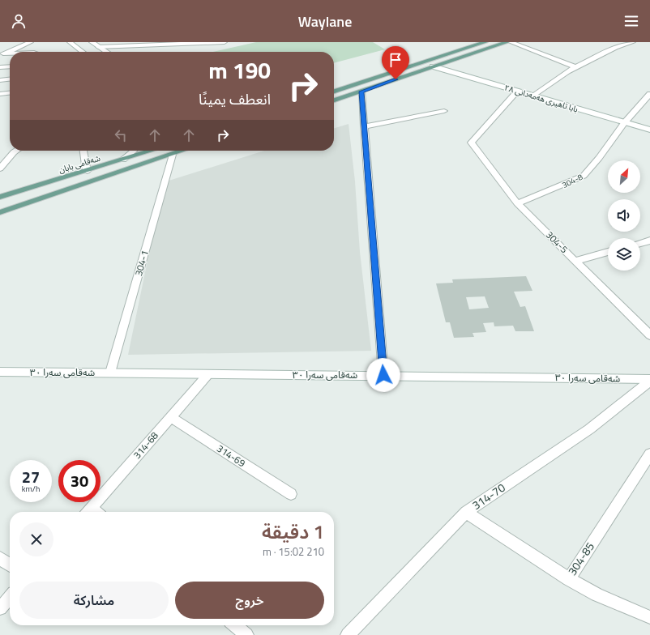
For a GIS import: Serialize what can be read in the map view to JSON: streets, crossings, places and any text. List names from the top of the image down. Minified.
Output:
{"streets":{"main road":["شەقامی بابان"],"street":["بابا تاهیری هەمەدانی ٢٨","304-8","304-5","304-1","شەقامی سەرا ٣٠","314-68","314-69","314-70","304-85"]},"crossings":[["بابا تاهیری هەمەدانی ٢٨","304-8"],["بابا تاهیری هەمەدانی ٢٨","304-5"],["304-8","304-5"],["304-1","شەقامی سەرا ٣٠"],["شەقامی سەرا ٣٠","314-68"],["شەقامی سەرا ٣٠","314-70"],["314-68","314-69"],["314-70","304-85"]],"north":"top right","page":{"header":"Waylane","turn":["190 m","انعطف يمينًا"],"speed":"27 km/h","limit":"30","heading":["1 دقيقة","210 m · 15:02"],"buttons":["خروج","مشاركة"]}}
